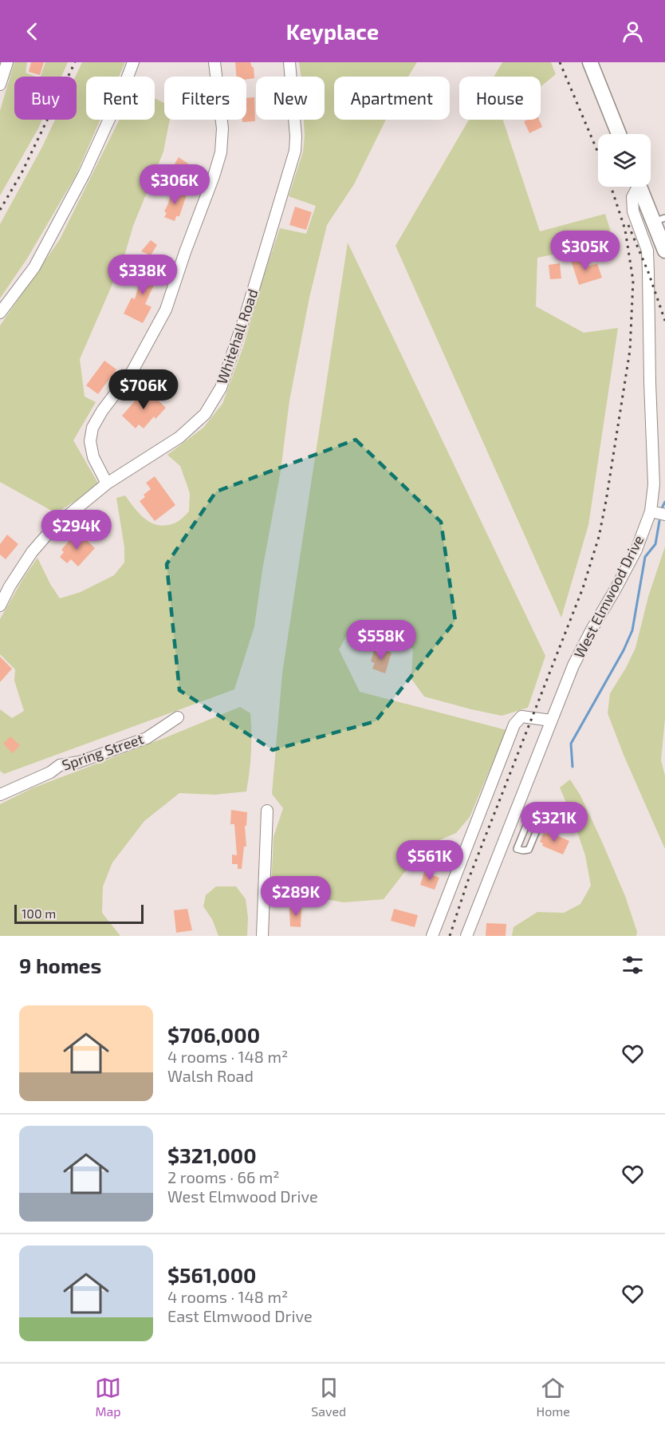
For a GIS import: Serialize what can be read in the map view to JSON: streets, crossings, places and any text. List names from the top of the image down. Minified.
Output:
{"streets":{"street":["Whitehall Road","West Elmwood Drive","Spring Street"]},"scale_bar":"100 m","page":{"header":"Keyplace","chip":["Buy","Rent","Filters","New","Apartment","House"],"price":["$306K","$305K","$338K","$706K","$294K","$558K","$321K","$561K","$289K"],"scale":"100 m","heading":"9 homes","list":[{"name":"$706,000","note":"4 rooms · 148 m² · Walsh Road"},{"name":"$321,000","note":"2 rooms · 66 m² · West Elmwood Drive"},{"name":"$561,000","note":"4 rooms · 148 m² · East Elmwood Drive"}],"tabs":["Map","Saved","Home"]}}
